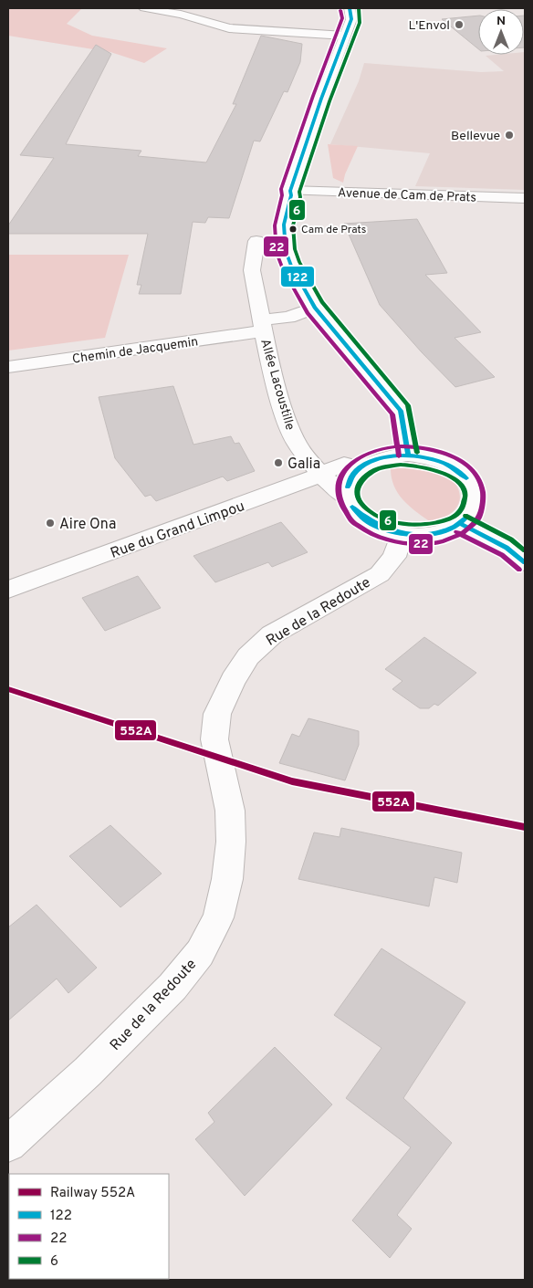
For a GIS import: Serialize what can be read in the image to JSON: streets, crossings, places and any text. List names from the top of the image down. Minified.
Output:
{"streets":{"street":["Avenue de Cam de Prats","Chemin de Jacquemin","Allée Lacoustille","Rue du Grand Limpou","Rue de la Redoute"]},"crossings":[["Chemin de Jacquemin","Allée Lacoustille"],["Allée Lacoustille","Rue du Grand Limpou"],["Allée Lacoustille","Rue de la Redoute"],["Rue du Grand Limpou","Rue de la Redoute"]],"places":["L'Envol","Bellevue","Cam de Prats","Galia","Aire Ona"],"lines":["transit line 122","transit line 6","transit line 22","rail line 552A"],"legend":["Railway 552A","122","22","6"],"north":"top"}
